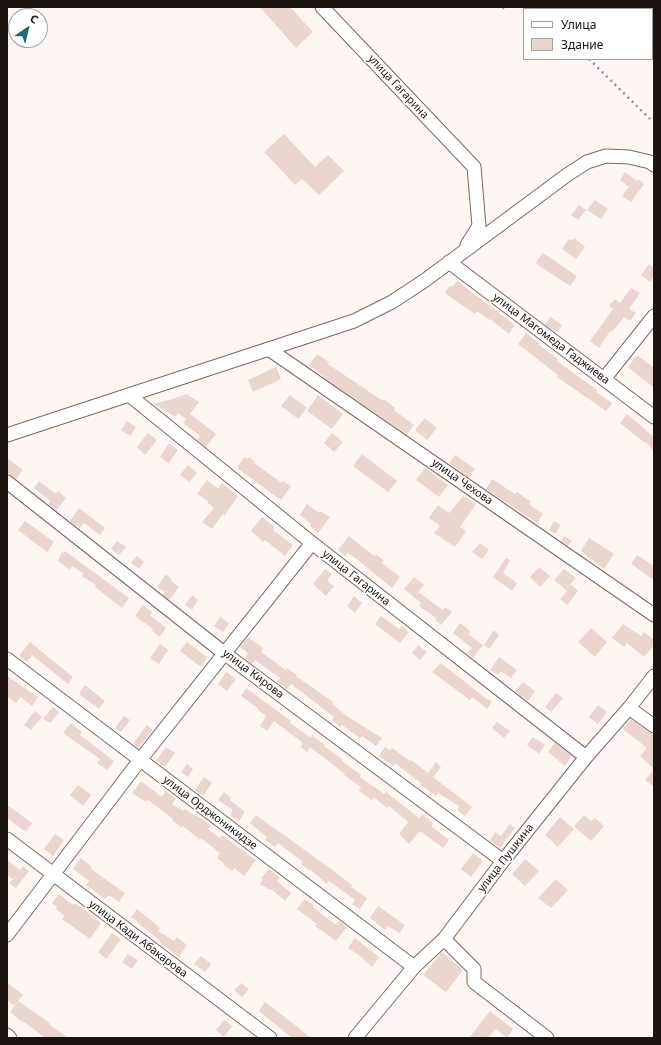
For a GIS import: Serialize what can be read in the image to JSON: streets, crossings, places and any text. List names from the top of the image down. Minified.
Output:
{"streets":{"street":["улица Гагарина","улица Магомеда Гаджиева","улица Чехова","улица Кирова","улица Орджоникидзе","улица Пушкина","улица Кади Абакарова"]},"crossings":[["улица Гагарина","улица Пушкина"],["улица Кирова","улица Пушкина"],["улица Орджоникидзе","улица Пушкина"]],"legend":["Улица","Здание"],"north":"top right"}
